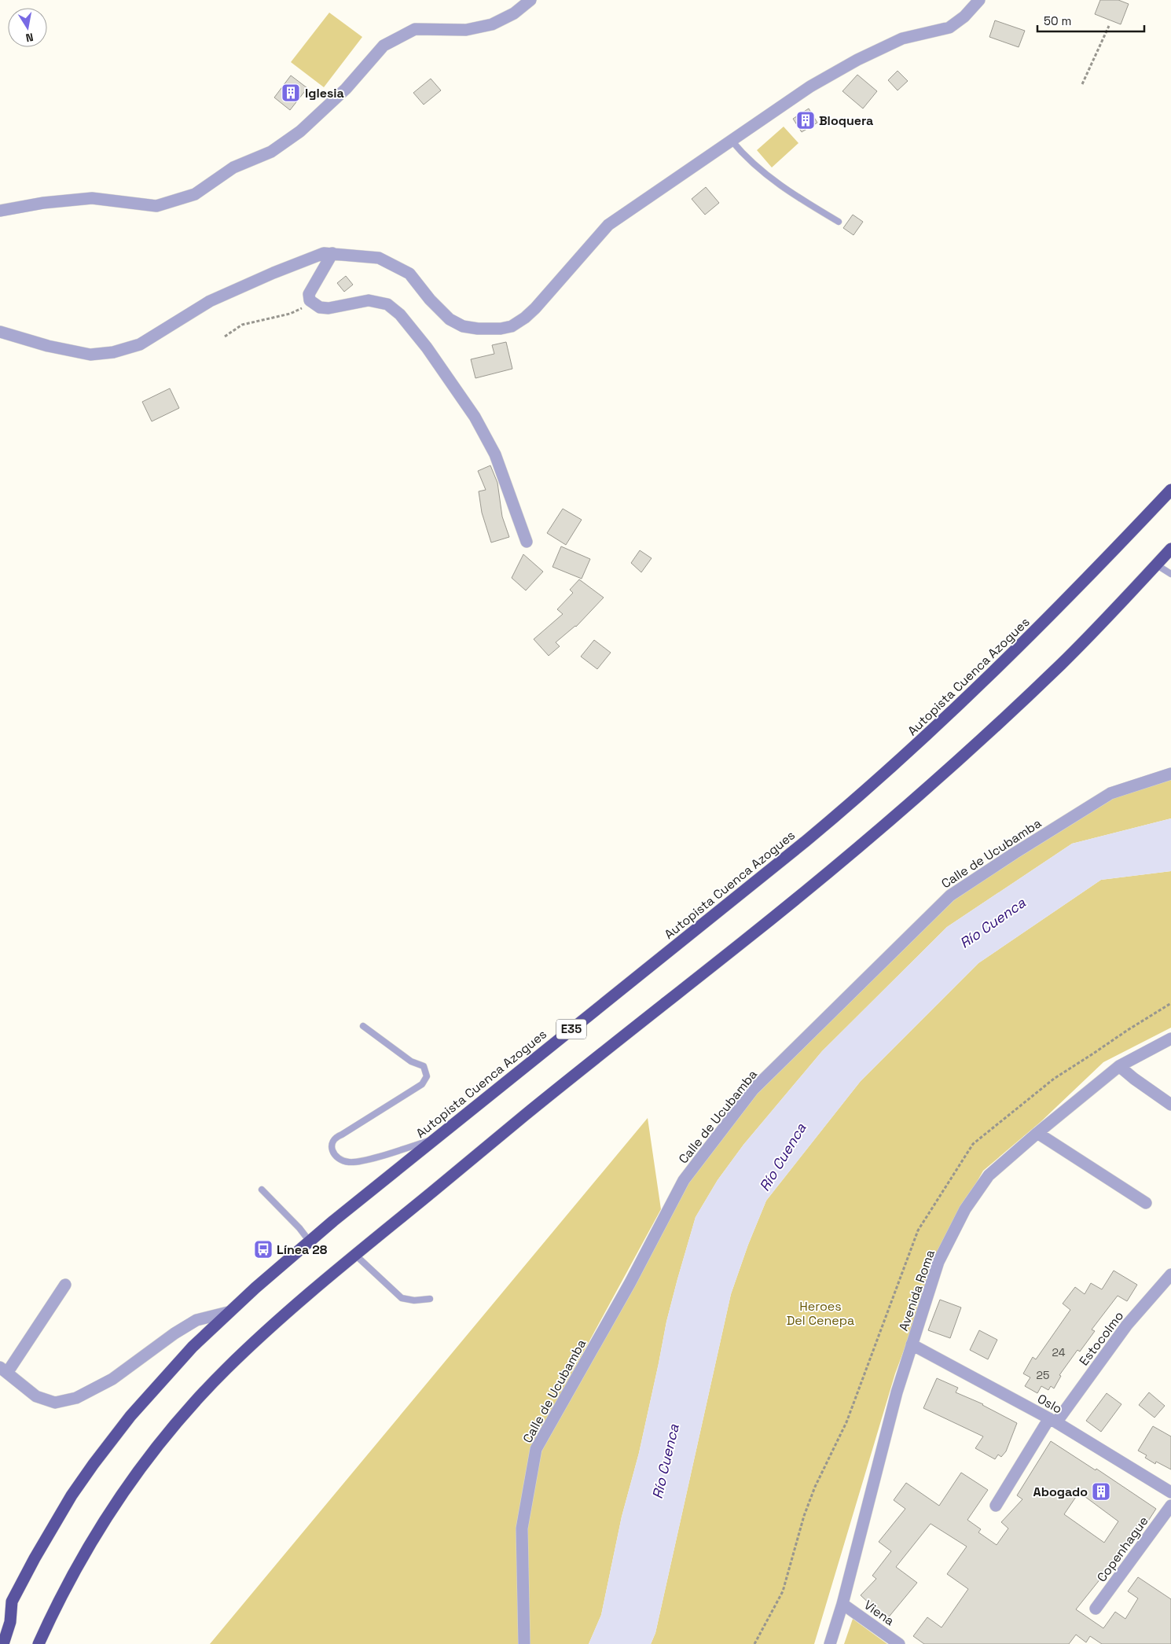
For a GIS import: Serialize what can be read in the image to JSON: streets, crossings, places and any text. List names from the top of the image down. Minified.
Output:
{"streets":{"highway":["Autopista Cuenca Azogues","E35"],"street":["Calle de Ucubamba","Avenida Roma","Estocolmo","Oslo","Copenhague","Viena"]},"crossings":[["Avenida Roma","Oslo"],["Avenida Roma","Viena"],["Estocolmo","Oslo"]],"water":["Río Cuenca"],"parks":["Heroes Del Cenepa"],"places":{"building":["Iglesia","Bloquera","Abogado"],"bus stop":["Línea 28"]},"house_numbers":["24","25"],"scale_bar":"50 m","north":"bottom"}
